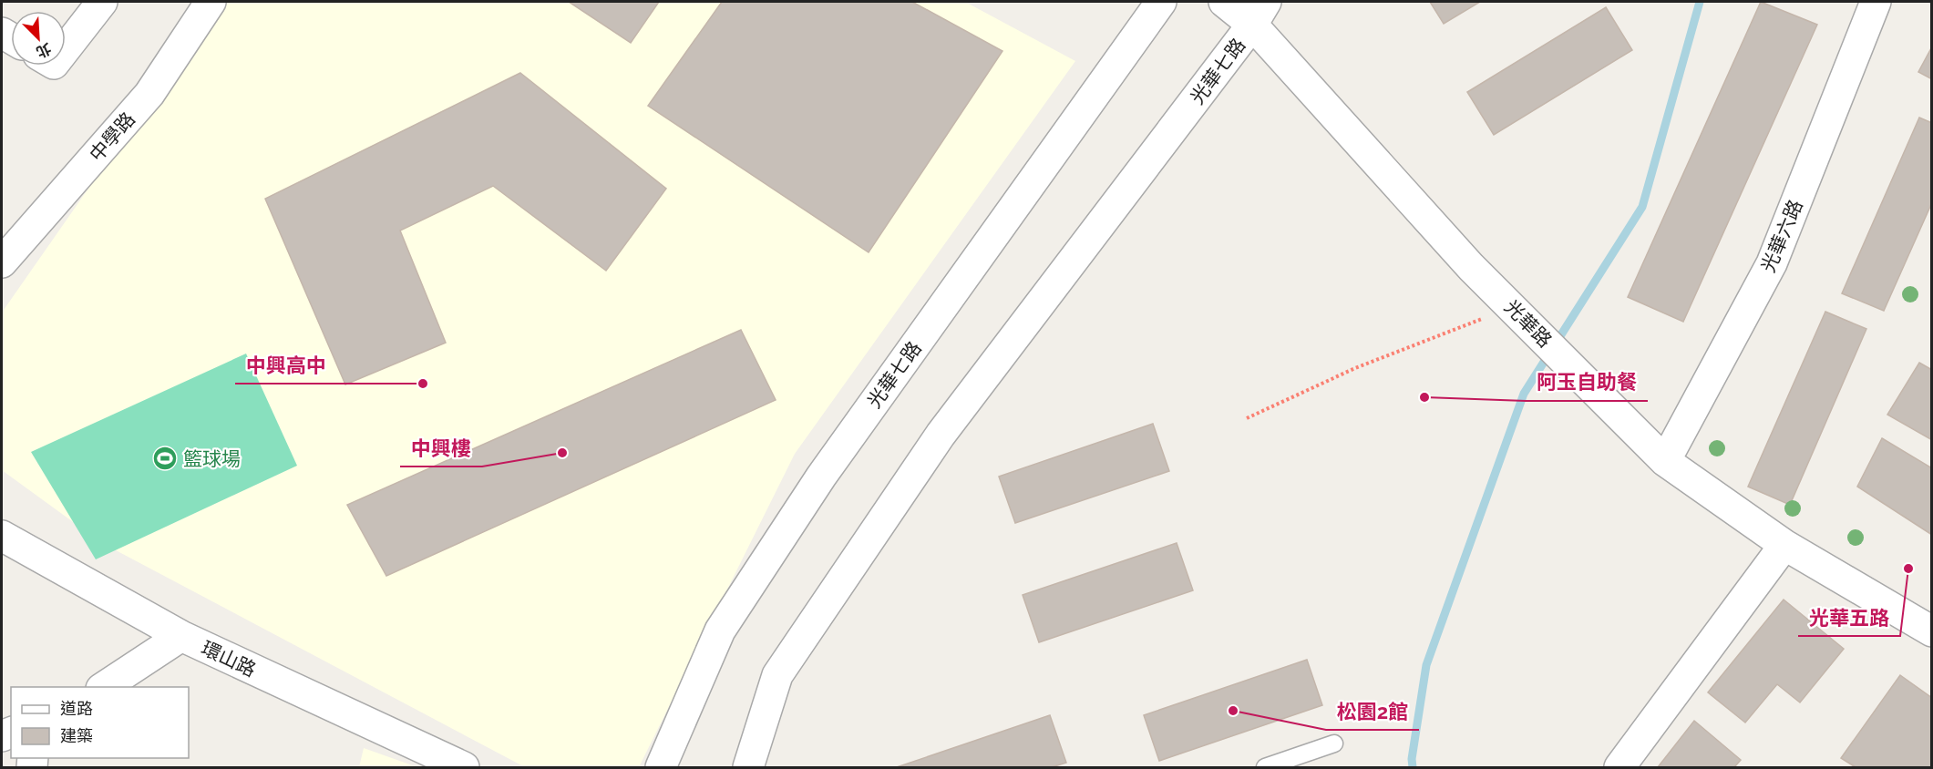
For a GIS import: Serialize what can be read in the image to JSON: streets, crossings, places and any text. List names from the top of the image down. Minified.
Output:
{"streets":{"street":["光華七路","中學路","光華六路","光華路","環山路"]},"crossings":[["光華七路","光華路"],["光華六路","光華路"]],"places":{"other":["中興高中","阿玉自助餐","中興樓","光華五路","松園2館"],"sports":["籃球場"]},"legend":["道路","建築"],"north":"bottom right"}
